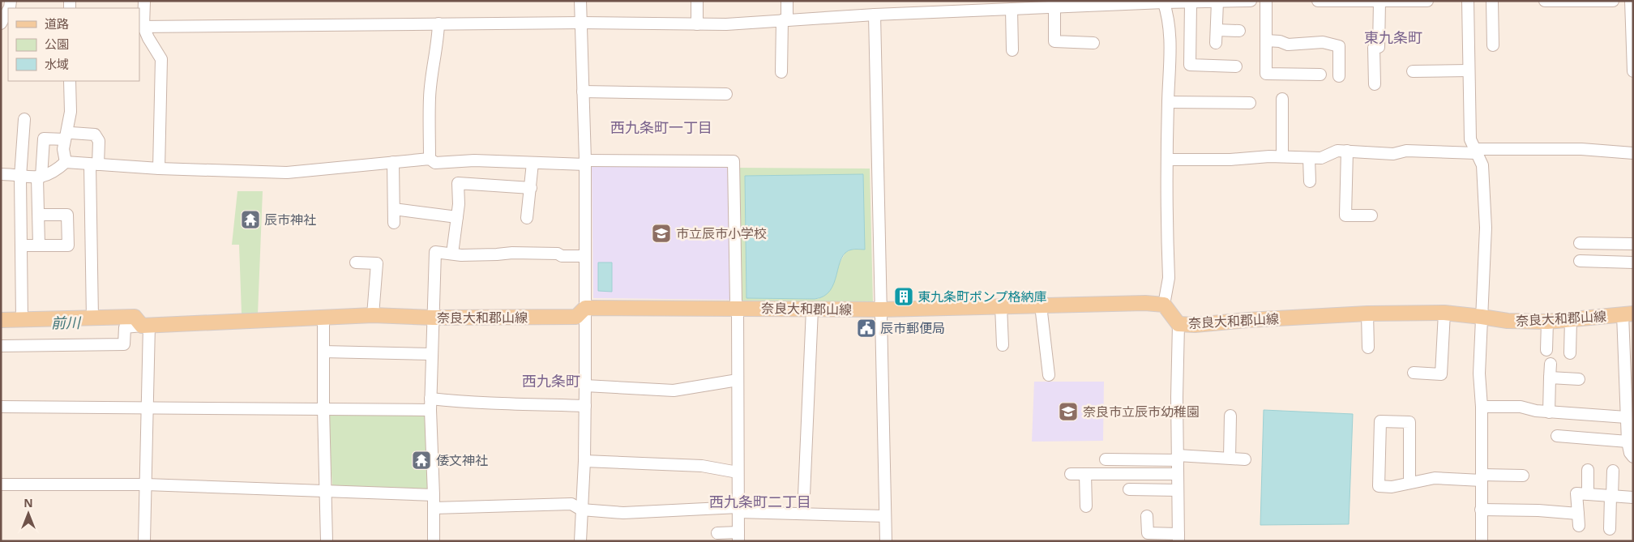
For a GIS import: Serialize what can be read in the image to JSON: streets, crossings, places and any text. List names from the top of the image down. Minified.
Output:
{"streets":{"main road":["奈良大和郡山線"]},"districts":["東九条町","西九条町一丁目","西九条町","西九条町二丁目"],"water":["前川"],"places":{"temple":["辰市神社","倭文神社"],"school or university":["市立辰市小学校","奈良市立辰市幼稚園"],"building":["東九条町ポンプ格納庫"],"public building":["辰市郵便局"]},"legend":["道路","公園","水域"],"north":"top"}
